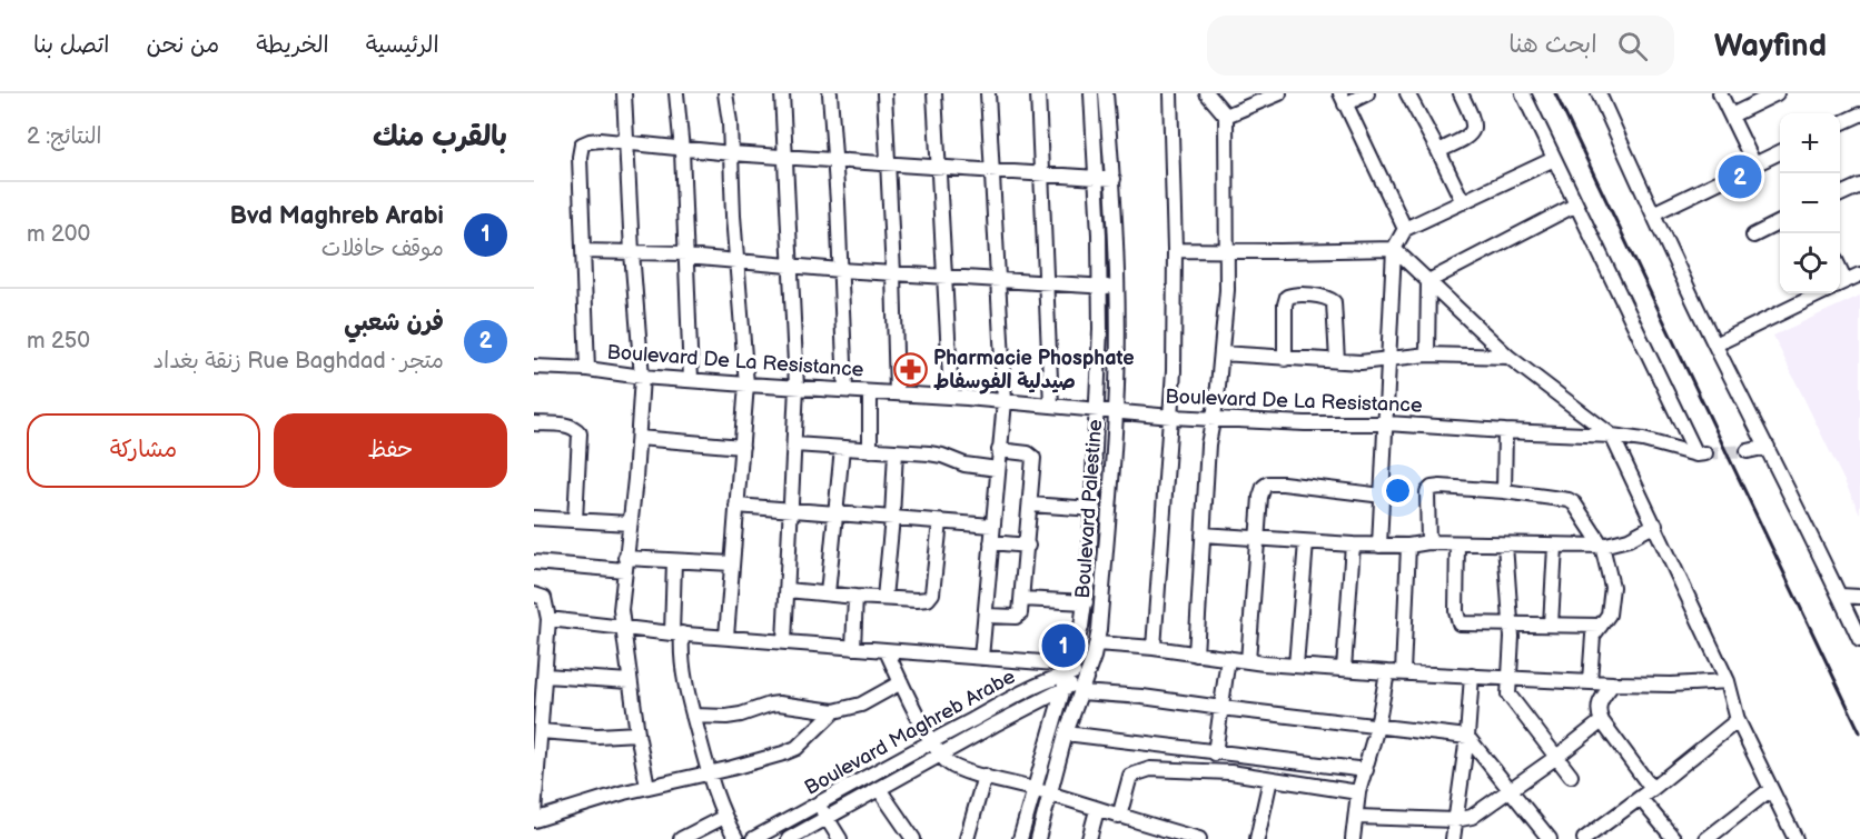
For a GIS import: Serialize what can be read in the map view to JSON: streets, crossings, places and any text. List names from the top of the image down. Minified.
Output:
{"streets":{"street":["Boulevard De La Resistance","Boulevard Palestine","Boulevard Maghreb Arabe"]},"crossings":[["Boulevard De La Resistance","Boulevard Palestine"],["Boulevard Palestine","Boulevard Maghreb Arabe"]],"places":{"pharmacy":["Pharmacie Phosphate صيدلية الفوسفاط"]},"page":{"header":"Wayfind","search":"ابحث هنا","nav":["الرئيسية","الخريطة","من نحن","اتصل بنا"],"heading":["بالقرب منك","النتائج: 2"],"map_buttons":["+","−"],"pins":["2","1"],"list":[{"mark":"1","name":"Bvd Maghreb Arabi","note":"موقف حافلات","value":"200 m"},{"mark":"2","name":"فرن شعبي","note":"متجر · Rue Baghdad زنقة بغداد","value":"250 m"}],"buttons":["حفظ","مشاركة"]}}
